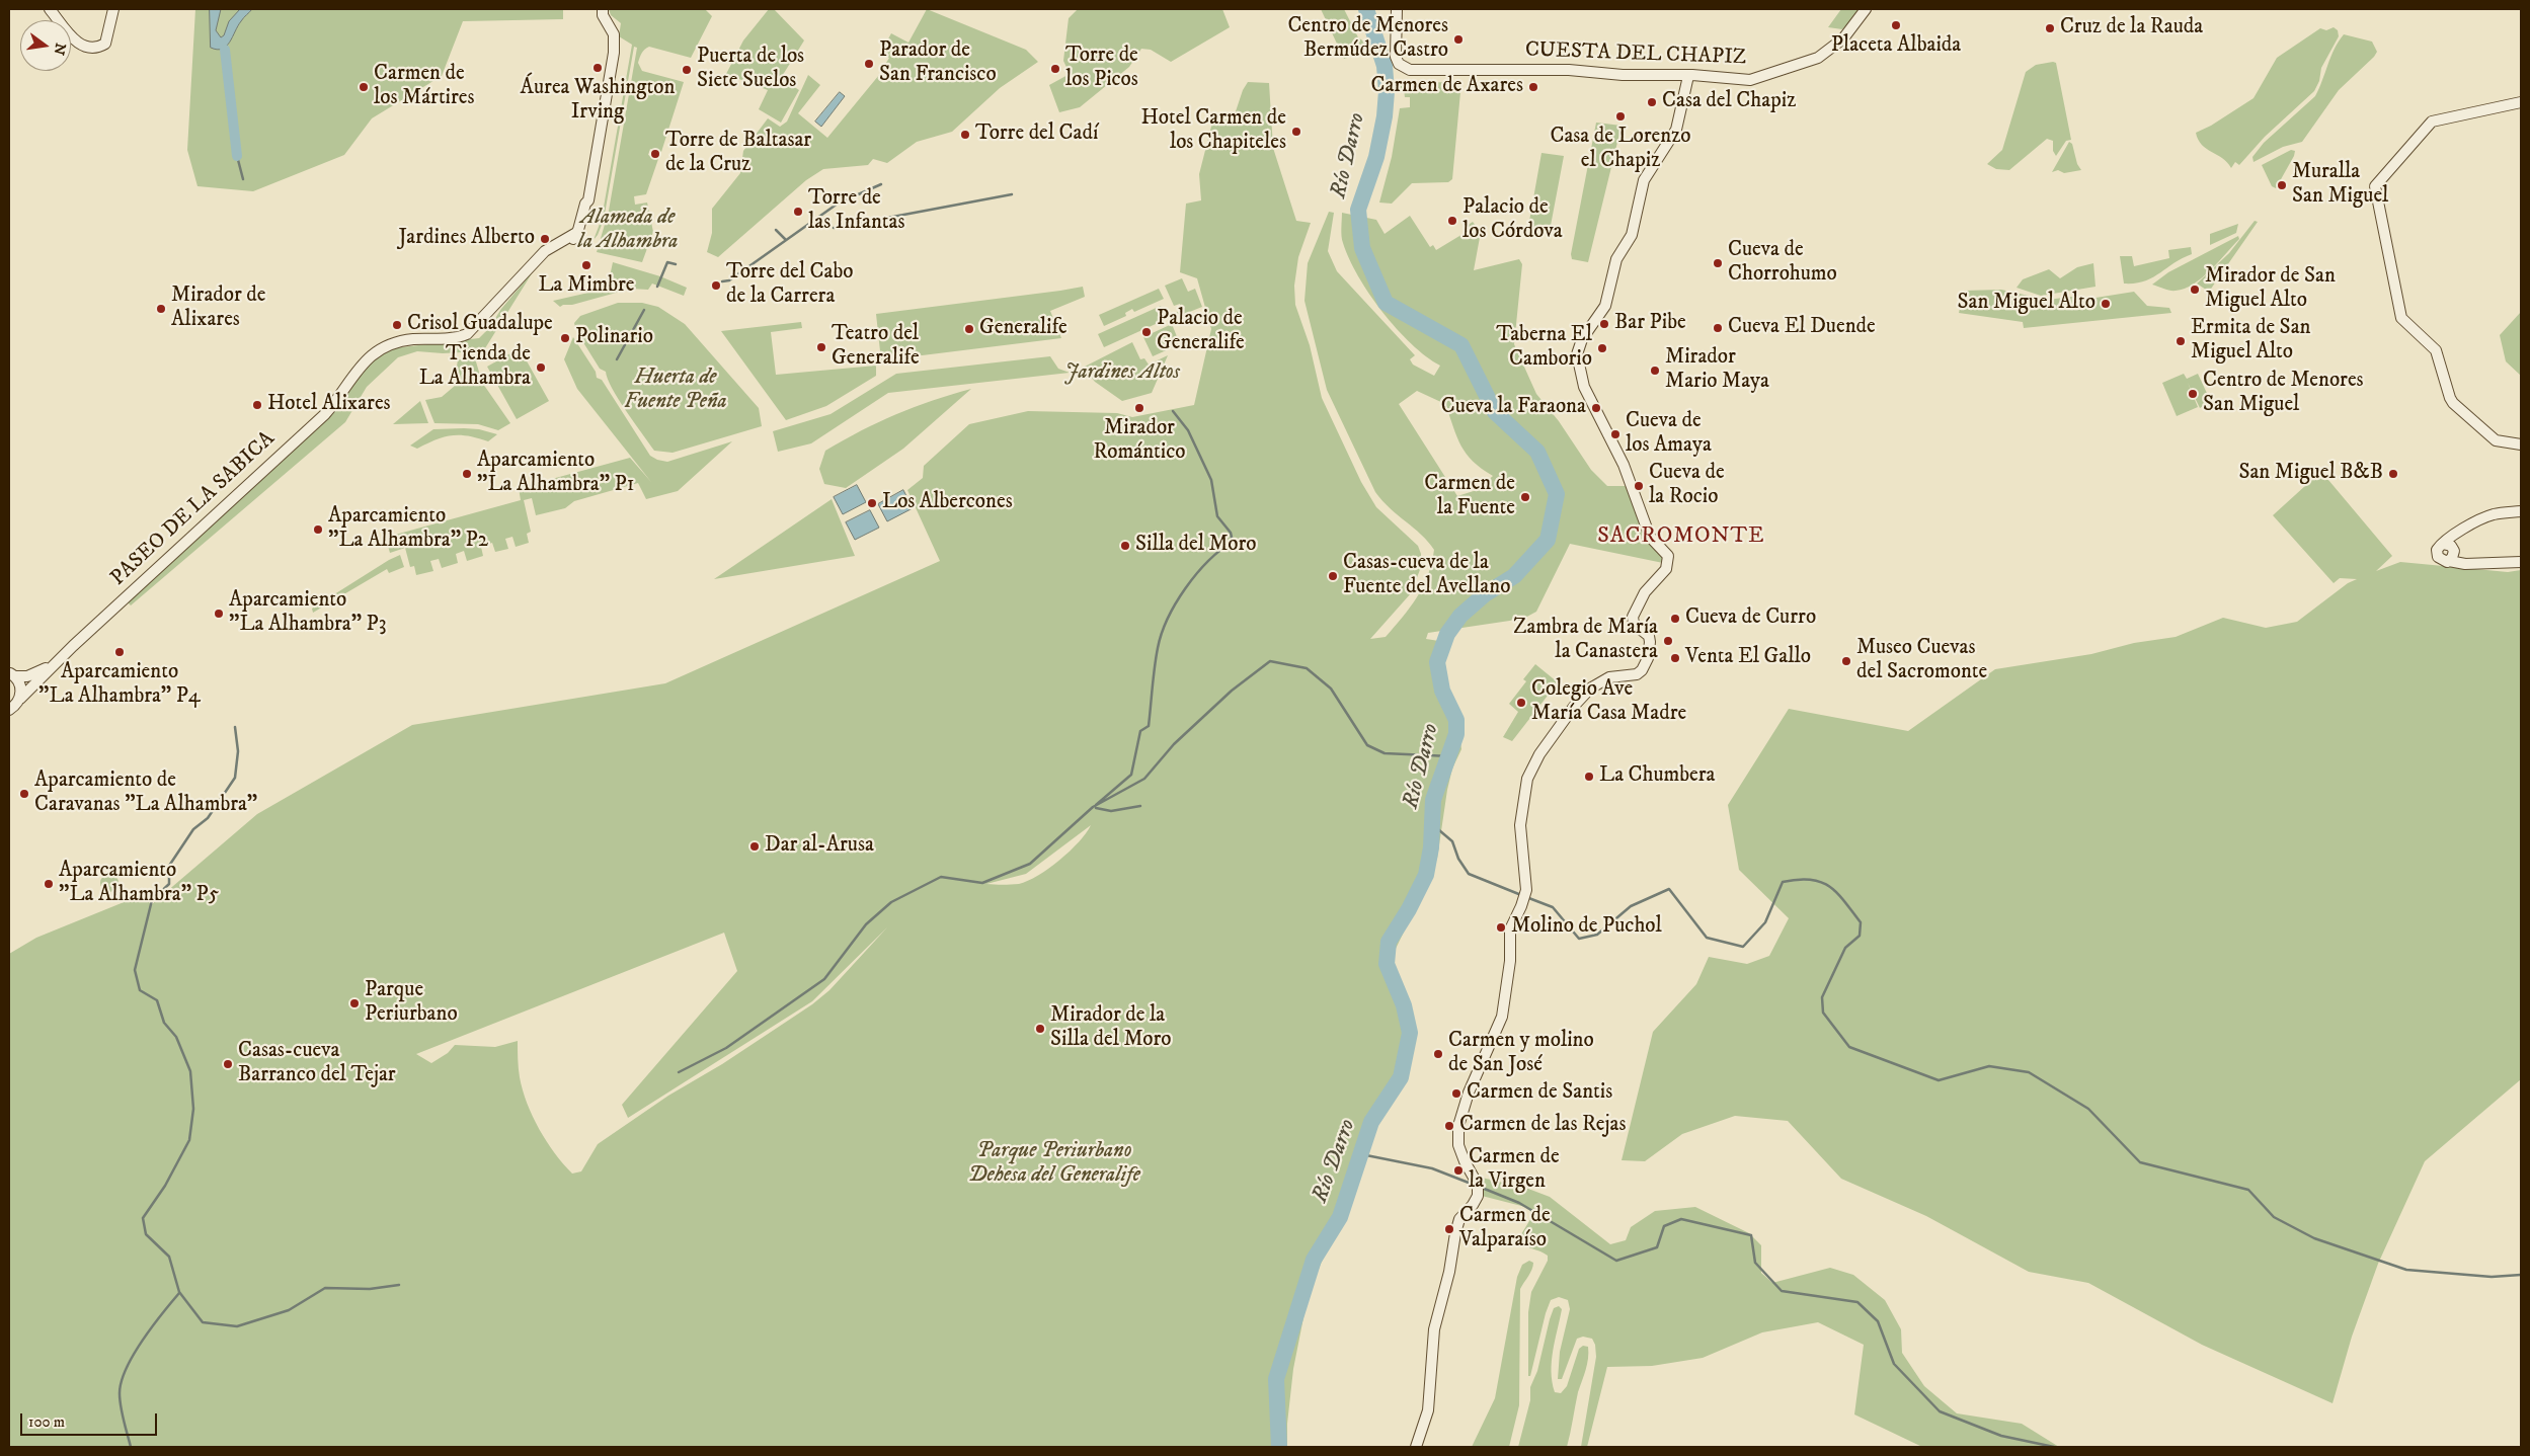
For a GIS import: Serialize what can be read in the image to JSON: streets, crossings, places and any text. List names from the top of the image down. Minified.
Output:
{"streets":{"street":["CUESTA DEL CHAPIZ","PASEO DE LA SABICA"]},"districts":["SACROMONTE"],"water":["Río Darro"],"parks":["Alameda de la Alhambra","Jardines Altos","Huerta de Fuente Peña","Parque Periurbano Dehesa del Generalife"],"places":["Placeta Albaida","Cruz de la Rauda","Centro de Menores Bermúdez Castro","Parador de San Francisco","Áurea Washington Irving","Torre de los Picos","Puerta de los Siete Suelos","Carmen de los Mártires","Carmen de Axares","Casa del Chapiz","Casa de Lorenzo el Chapiz","Hotel Carmen de los Chapiteles","Torre del Cadí","Torre de Baltasar de la Cruz","Muralla San Miguel","Torre de las Infantas","Palacio de los Córdova","Jardines Alberto","Cueva de Chorrohumo","La Mimbre","Torre del Cabo de la Carrera","Mirador de San Miguel Alto","San Miguel Alto","Mirador de Alixares","Bar Pibe","Crisol Guadalupe","Cueva El Duende","Generalife","Palacio de Generalife","Polinario","Ermita de San Miguel Alto","Teatro del Generalife","Taberna El Camborio","Tienda de La Alhambra","Mirador Mario Maya","Centro de Menores San Miguel","Hotel Alixares","Mirador Romántico","Cueva la Faraona","Cueva de los Amaya","Aparcamiento \"La Alhambra\" P1","San Miguel B&B","Cueva de la Rocio","Carmen de la Fuente","Los Albercones","Aparcamiento \"La Alhambra\" P2","Silla del Moro","Casas-cueva de la Fuente del Avellano","Aparcamiento \"La Alhambra\" P3","Cueva de Curro","Zambra de María la Canastera","Aparcamiento \"La Alhambra\" P4","Venta El Gallo","Museo Cuevas del Sacromonte","Colegio Ave María Casa Madre","La Chumbera","Aparcamiento de Caravanas \"La Alhambra\"","Dar al-Arusa","Aparcamiento \"La Alhambra\" P5","Molino de Puchol","Parque Periurbano","Mirador de la Silla del Moro","Carmen y molino de San José","Casas-cueva Barranco del Tejar","Carmen de Santis","Carmen de las Rejas","Carmen de la Virgen","Carmen de Valparaíso"],"scale_bar":"100 m","north":"right"}
